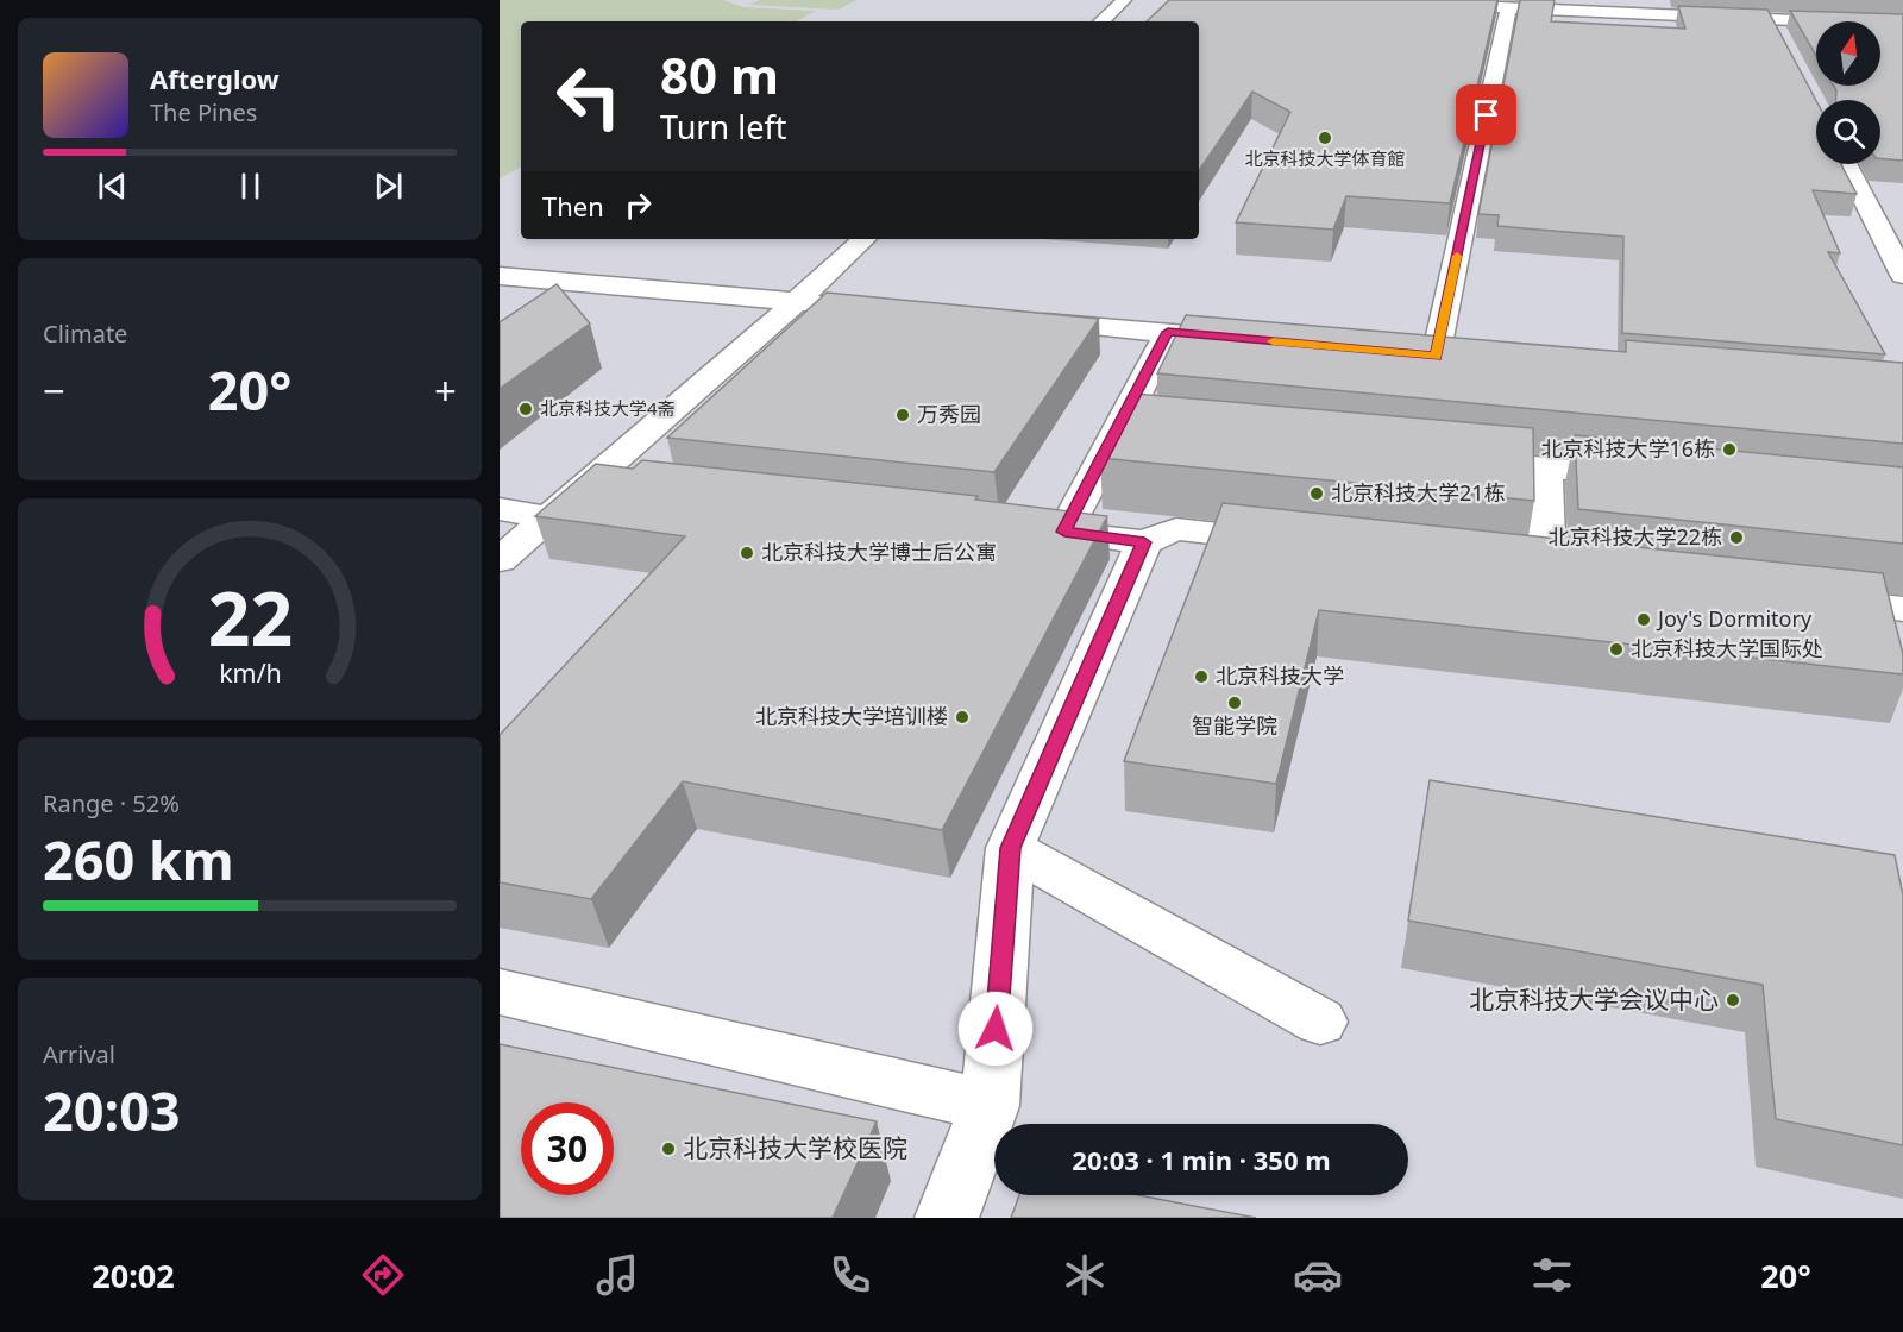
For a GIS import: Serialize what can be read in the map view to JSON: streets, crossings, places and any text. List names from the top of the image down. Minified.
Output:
{"places":["北京科技大学体育館","北京科技大学4斋","万秀园","北京科技大学16栋","北京科技大学21栋","北京科技大学22栋","北京科技大学博士后公寓","Joy's Dormitory","北京科技大学国际处","北京科技大学","智能学院","北京科技大学培训楼","北京科技大学会议中心","北京科技大学校医院"],"north":"top","page":{"turn":["80 m","Turn left"],"song":["Afterglow","The Pines"],"then":"Then","tile":["Climate",["Range · 52%","260 km"],["Arrival","20:03"]],"heat":["−","20°","+"],"limit":"30","trip":"20:03 · 1 min · 350 m","tabs":["20:02","20°"],"gauge":["22","km/h"]}}
